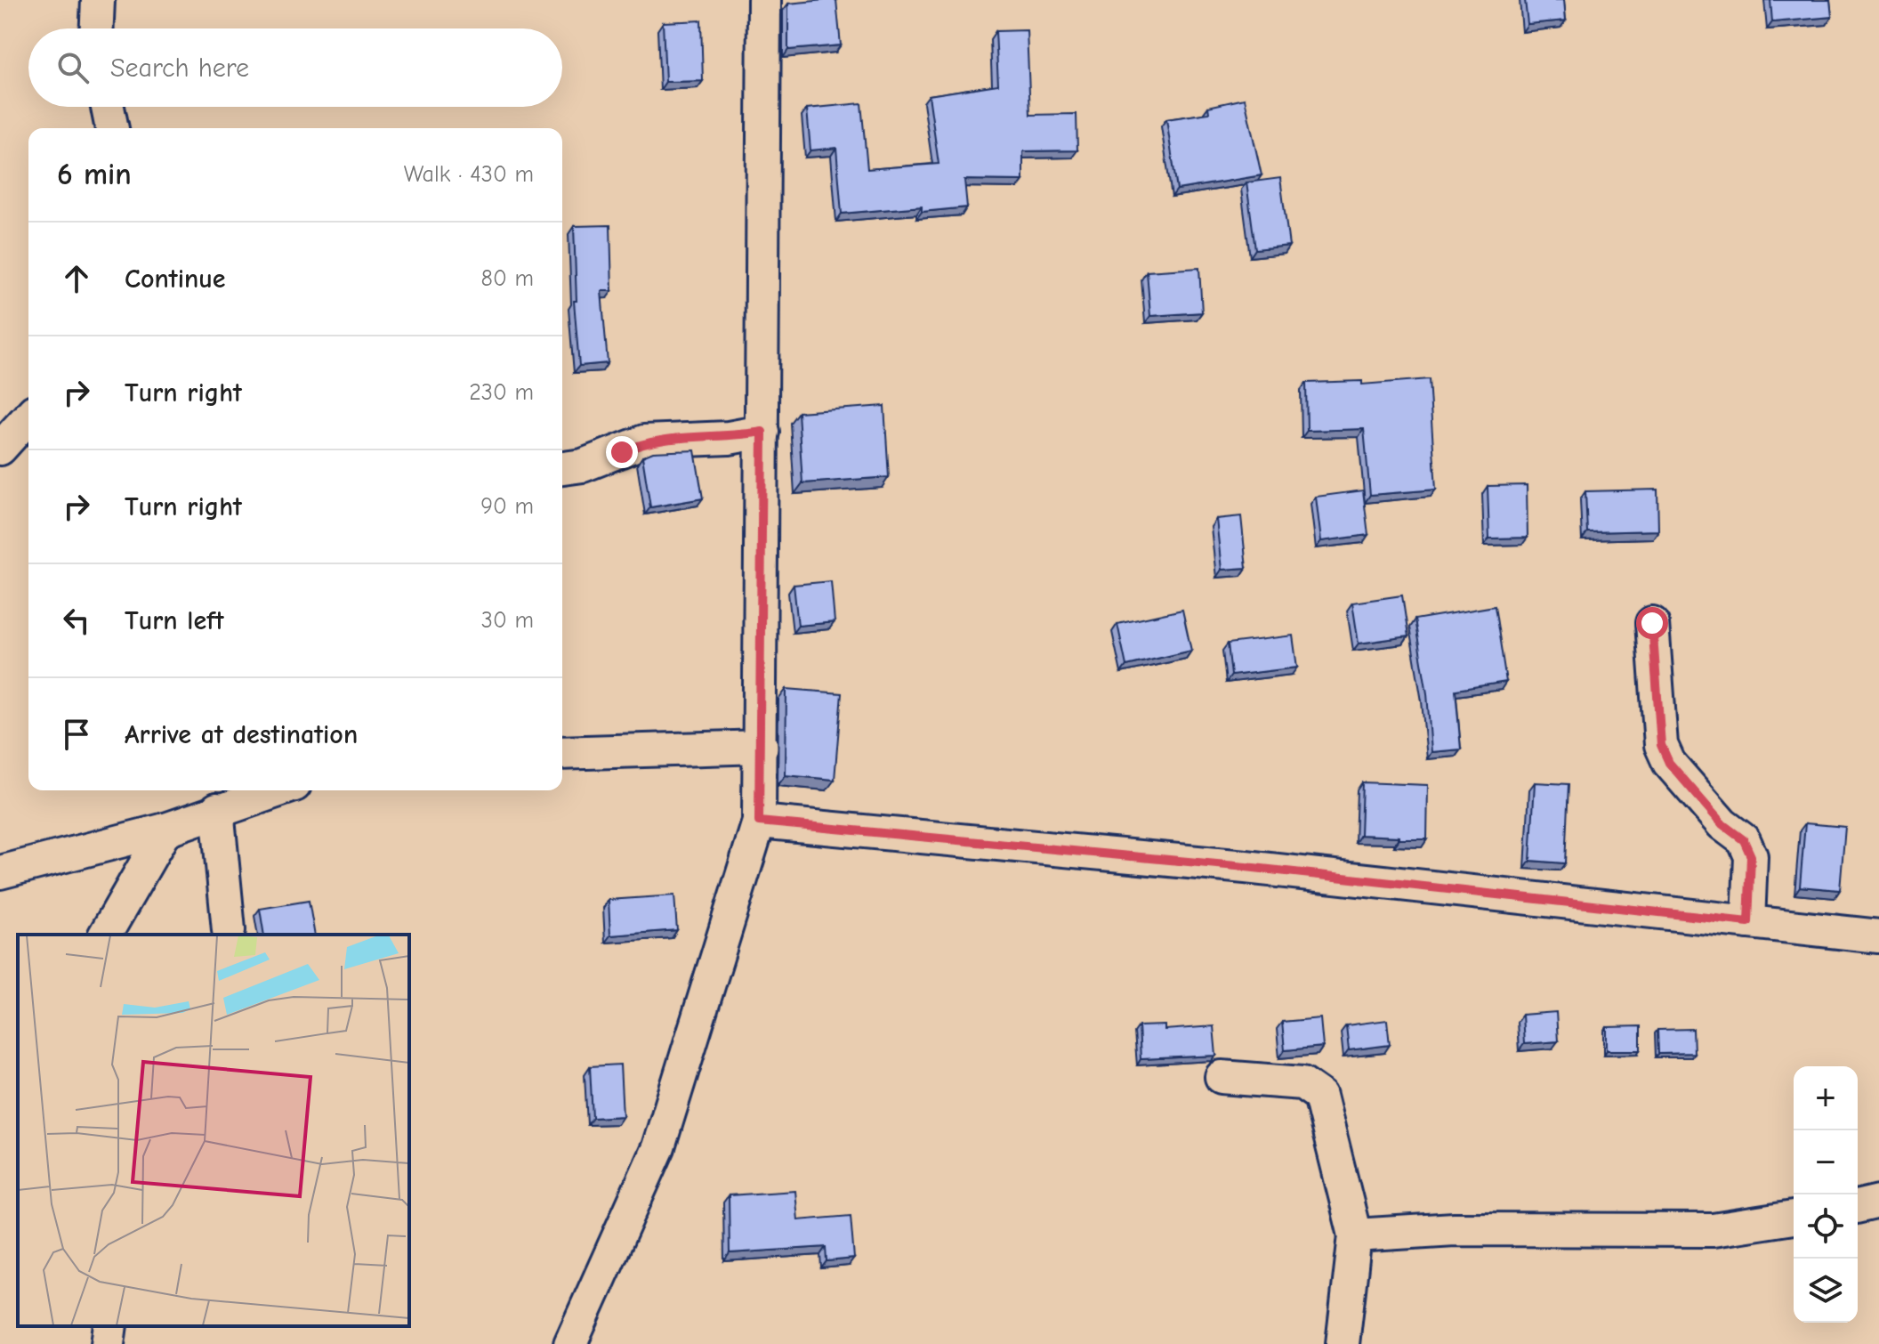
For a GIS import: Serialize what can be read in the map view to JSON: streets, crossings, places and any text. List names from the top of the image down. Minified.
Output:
{"page":{"search":"Search here","heading":["6 min","Walk · 430 m"],"list":[["Continue","80 m"],["Turn right","230 m"],["Turn right","90 m"],["Turn left","30 m"],"Arrive at destination"],"map_buttons":["+","−"]}}
